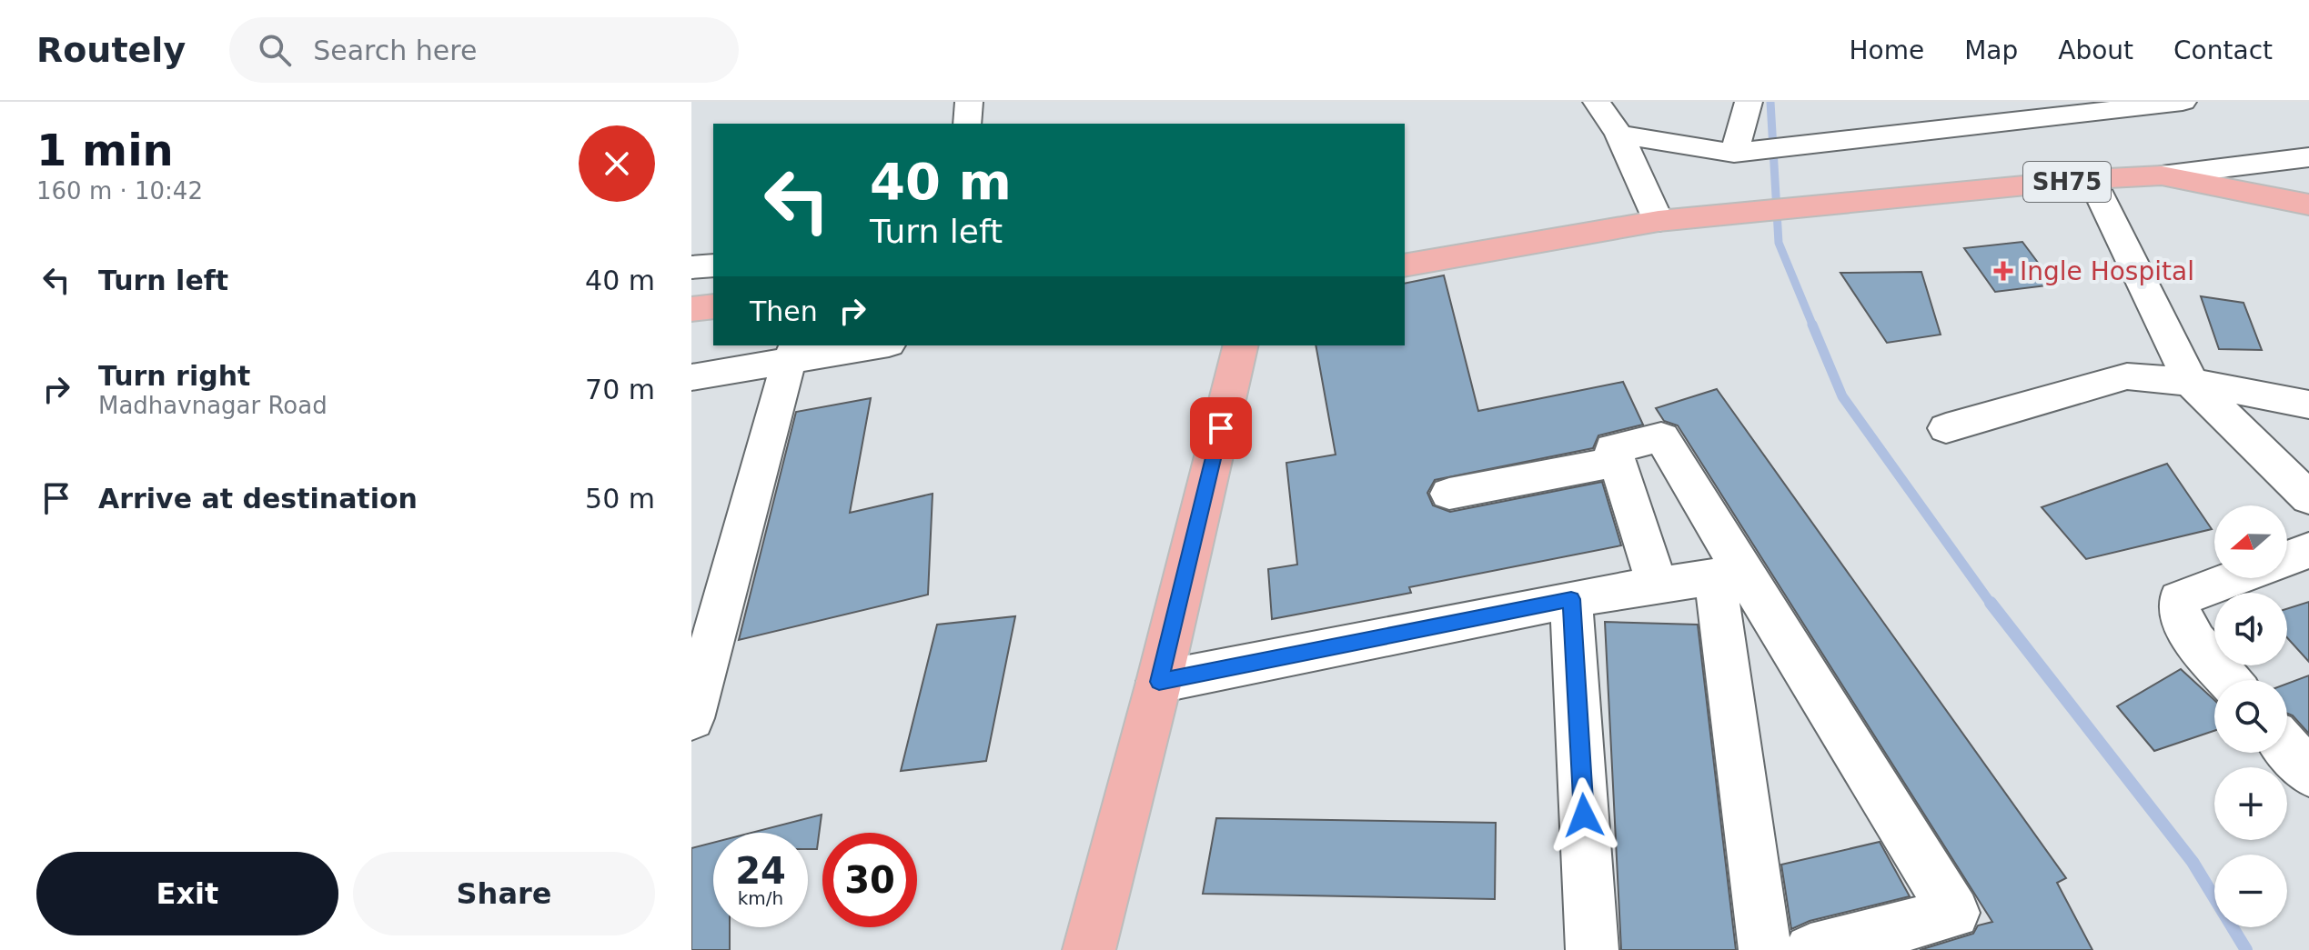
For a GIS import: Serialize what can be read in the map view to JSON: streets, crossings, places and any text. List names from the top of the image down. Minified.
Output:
{"streets":{"main road":["SH75"]},"places":{"health":["Ingle Hospital"]},"north":"left","page":{"header":"Routely","search":"Search here","nav":["Home","Map","About","Contact"],"heading":["1 min","160 m · 10:42"],"turn":["40 m","Turn left"],"list":[{"name":"Turn left","value":"40 m"},{"name":"Turn right","note":"Madhavnagar Road","value":"70 m"},{"name":"Arrive at destination","value":"50 m"}],"then":"Then","map_buttons":["+","−"],"speed":"24 km/h","limit":"30","buttons":["Exit","Share"]}}
